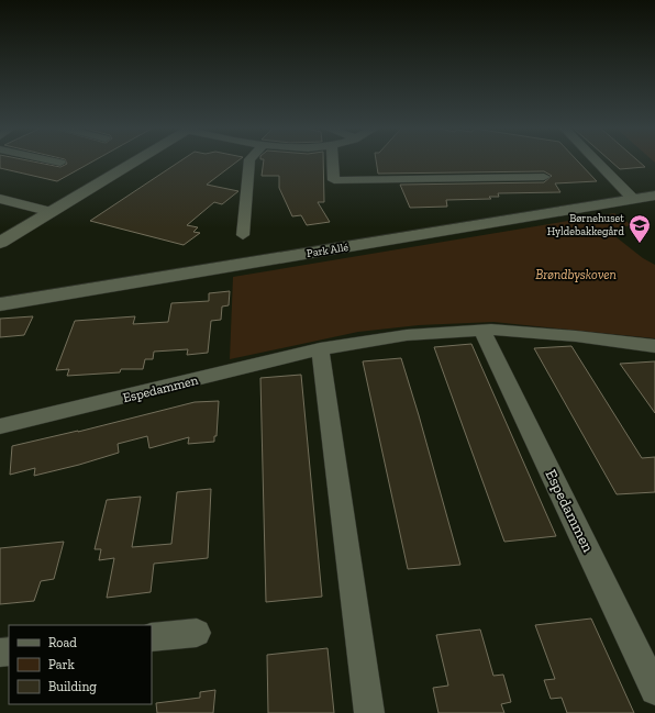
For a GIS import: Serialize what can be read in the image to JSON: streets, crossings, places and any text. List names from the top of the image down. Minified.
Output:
{"streets":{"street":["Park Allé","Espedammen"]},"parks":["Brøndbyskoven"],"places":{"school or university":["Børnehuset Hyldebakkegård"]},"legend":["Road","Park","Building"]}
